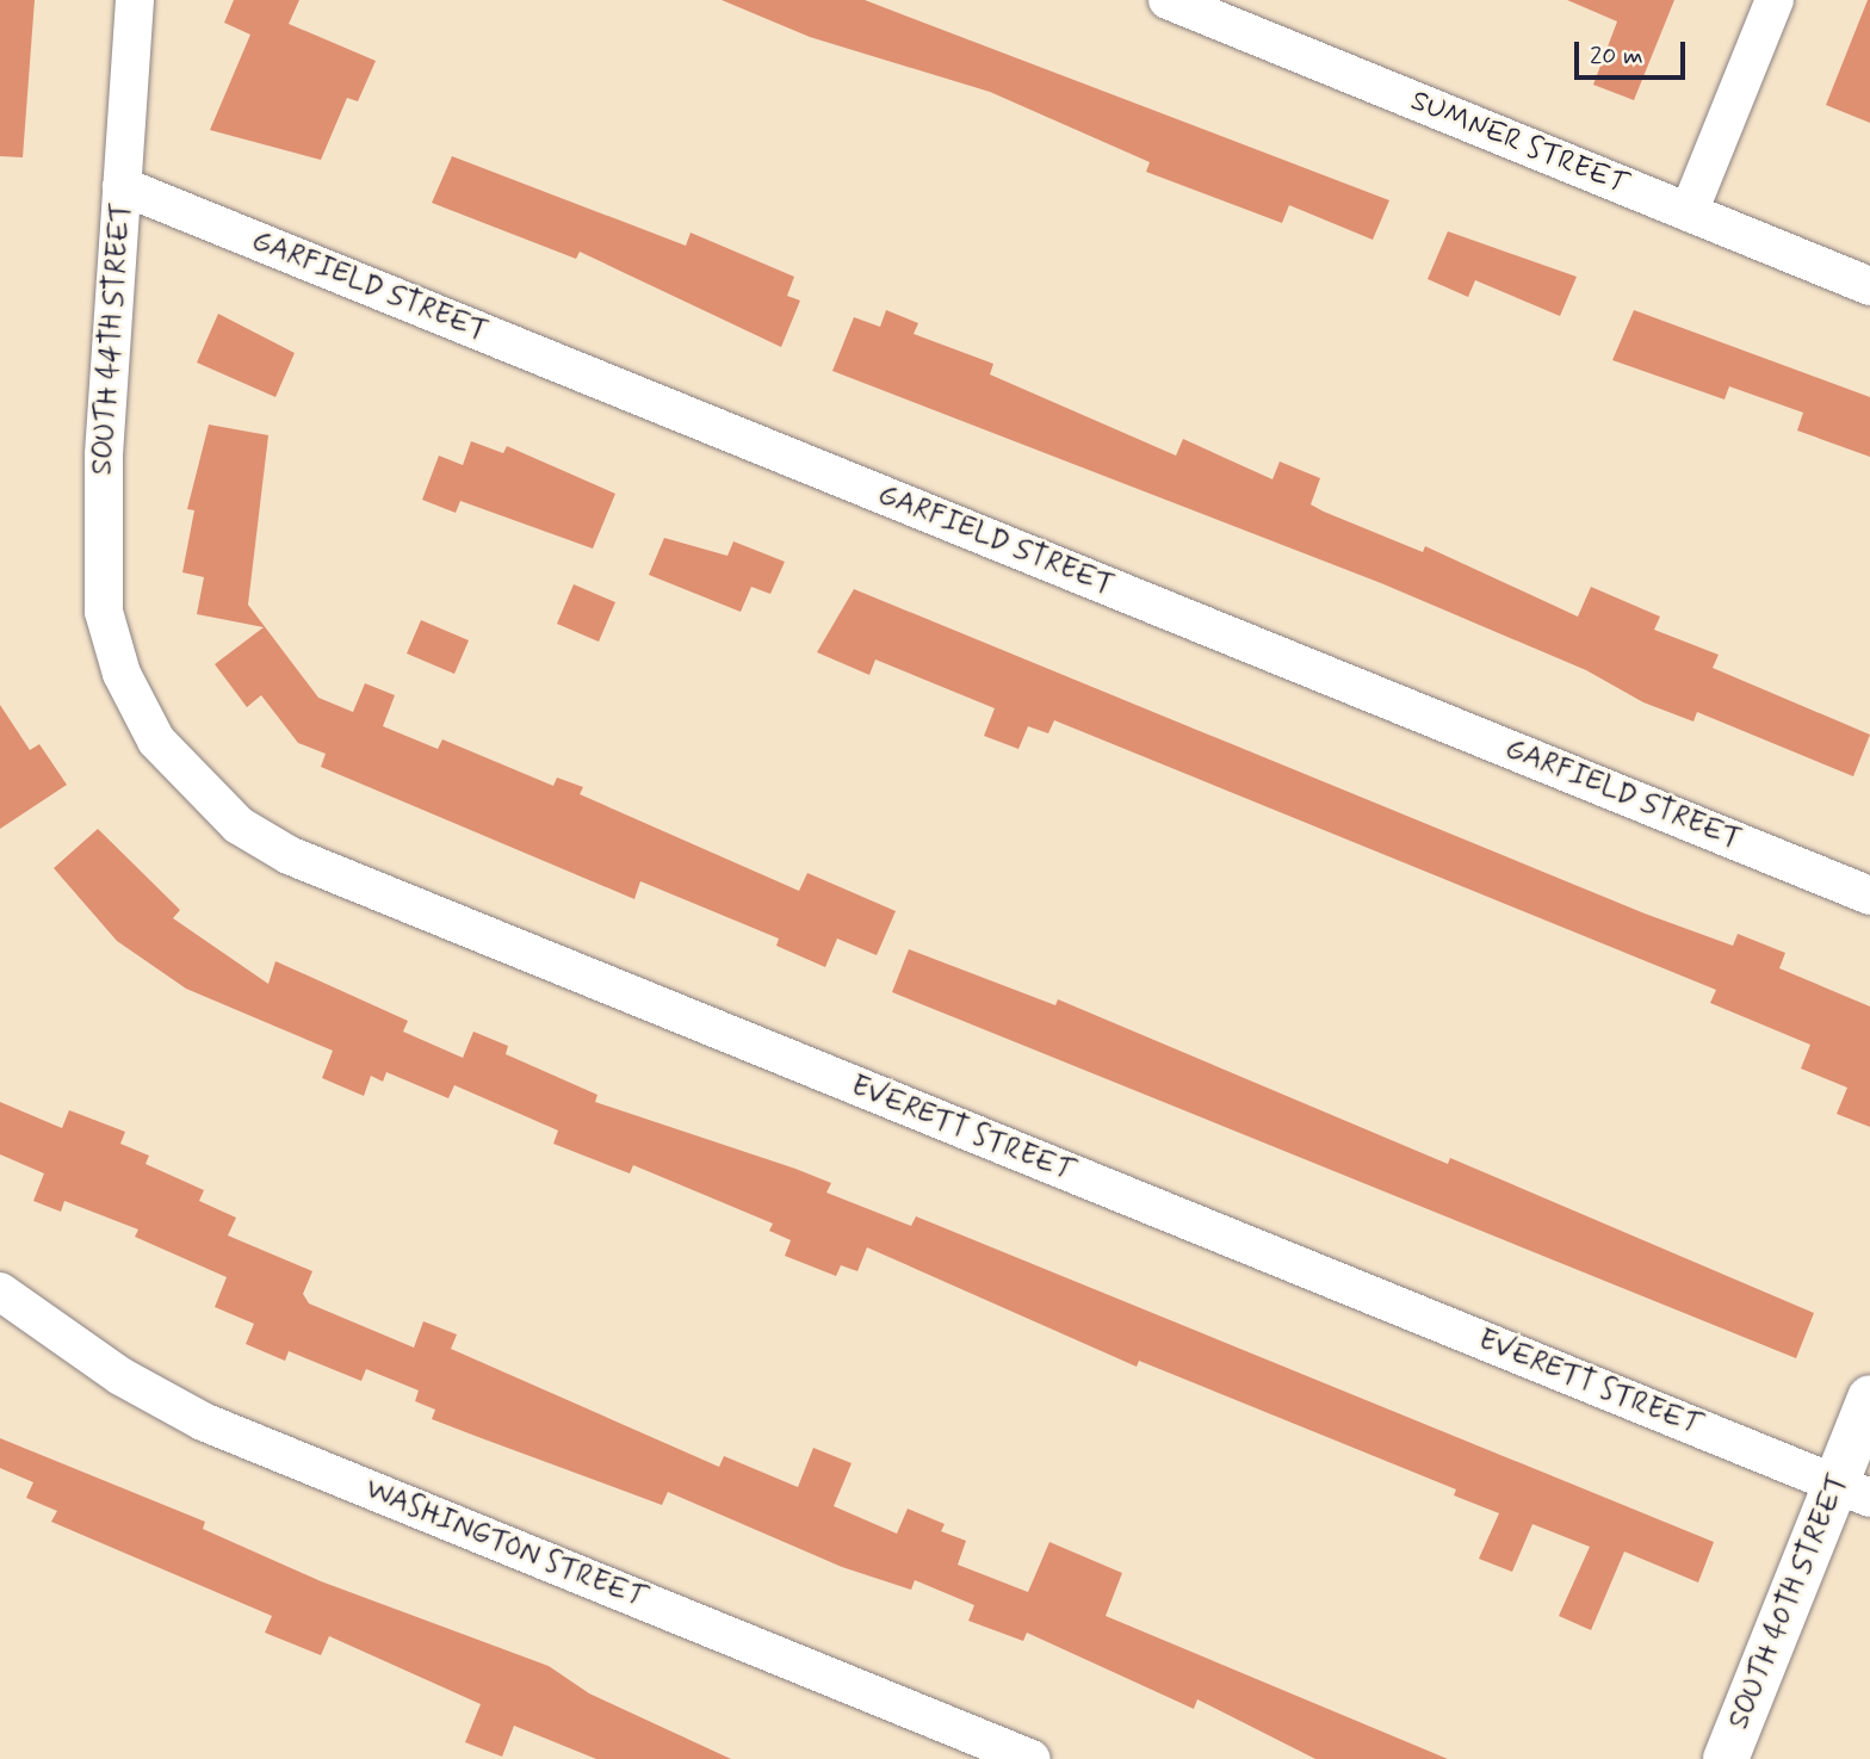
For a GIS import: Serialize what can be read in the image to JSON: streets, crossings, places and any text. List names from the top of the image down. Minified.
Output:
{"streets":{"main road":["SOUTH 40TH STREET"],"street":["SUMNER STREET","GARFIELD STREET","SOUTH 44TH STREET","EVERETT STREET","WASHINGTON STREET"]},"crossings":[["GARFIELD STREET","SOUTH 44TH STREET"],["SOUTH 44TH STREET","EVERETT STREET"],["EVERETT STREET","SOUTH 40TH STREET"]],"scale_bar":"20 m"}
